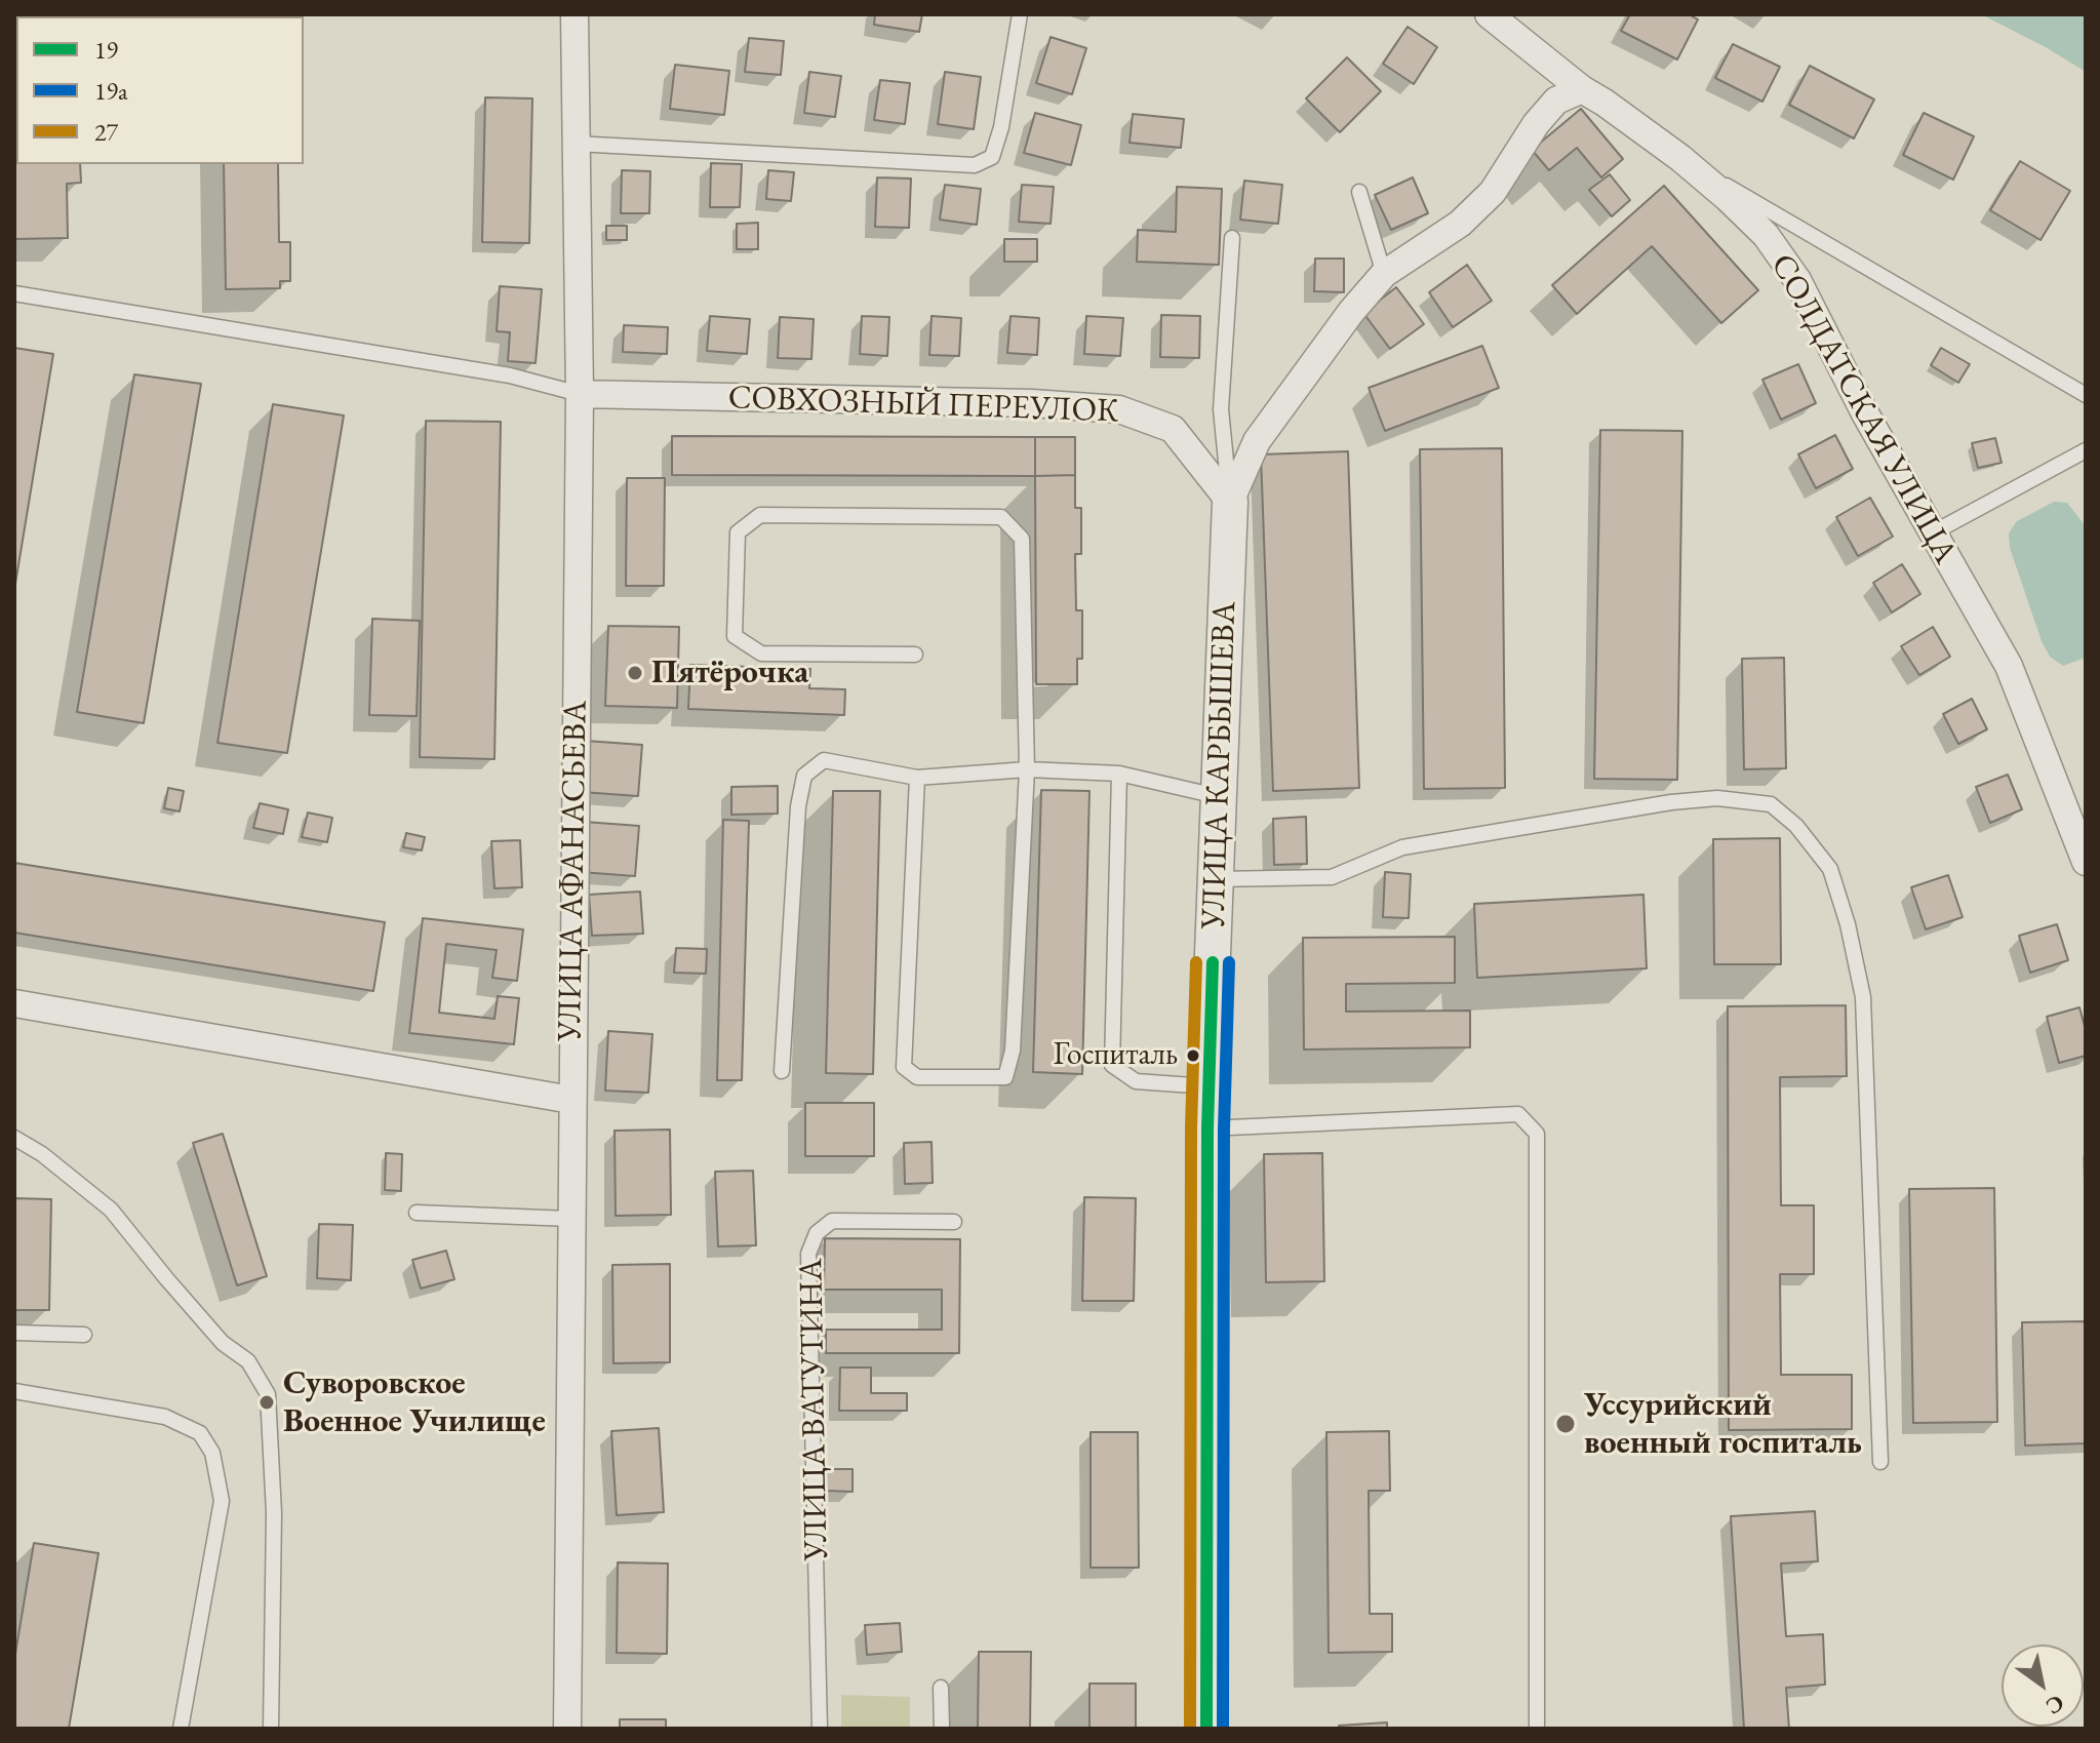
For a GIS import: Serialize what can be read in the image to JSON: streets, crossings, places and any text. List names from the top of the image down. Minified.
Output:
{"streets":{"street":["СОВХОЗНЫЙ ПЕРЕУЛОК","СОЛДАТСКАЯ УЛИЦА","УЛИЦА КАРБЫШЕВА","УЛИЦА АФАНАСЬЕВА"],"lane":["УЛИЦА ВАТУТИНА"]},"crossings":[["СОВХОЗНЫЙ ПЕРЕУЛОК","УЛИЦА КАРБЫШЕВА"],["СОВХОЗНЫЙ ПЕРЕУЛОК","УЛИЦА АФАНАСЬЕВА"],["СОЛДАТСКАЯ УЛИЦА","УЛИЦА КАРБЫШЕВА"]],"places":["Пятёрочка","Госпиталь","Суворовское Военное Училище","Уссурийский военный госпиталь"],"lines":["transit line 19","transit line 19а","transit line 27"],"legend":["19","19а","27"],"north":"bottom right"}
